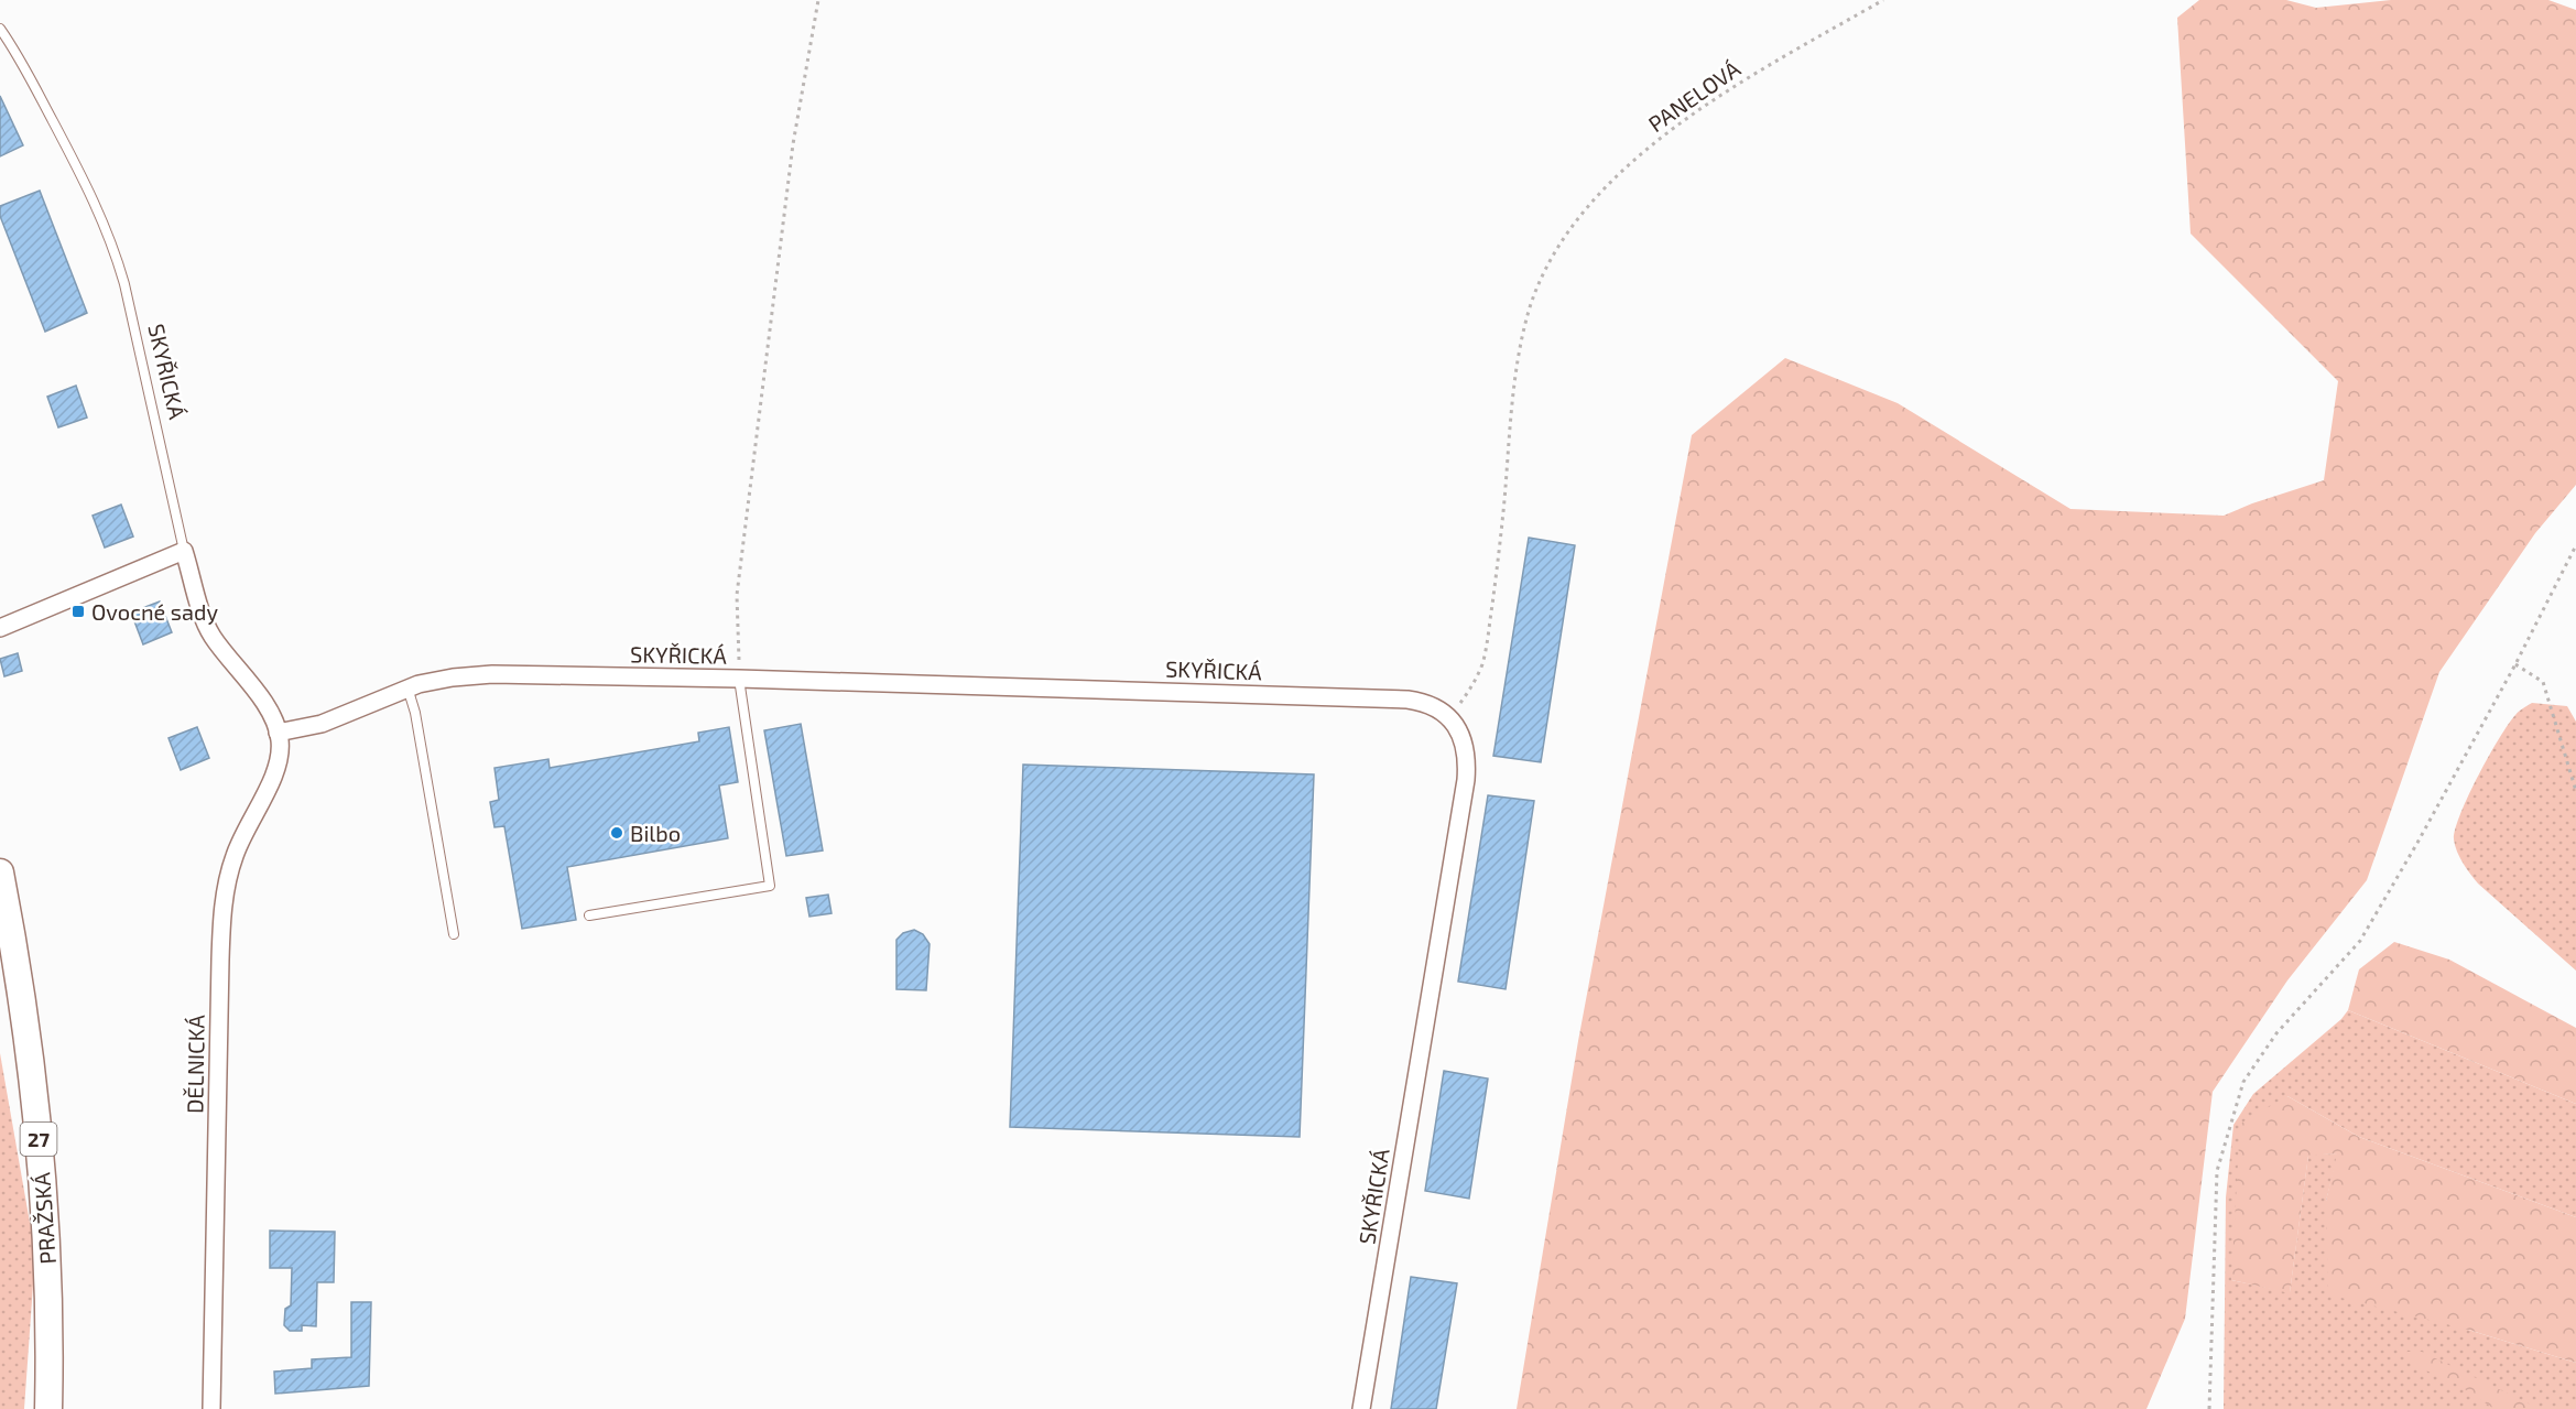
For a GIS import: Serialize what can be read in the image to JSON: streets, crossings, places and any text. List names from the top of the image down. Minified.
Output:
{"streets":{"main road":["27","PRAŽSKÁ"],"street":["SKYŘICKÁ","DĚLNICKÁ"],"path":["PANELOVÁ"]},"crossings":[["PANELOVÁ","SKYŘICKÁ"],["SKYŘICKÁ","DĚLNICKÁ"]],"places":{"transit":["Ovocné sady"],"other":["Bilbo"]}}
